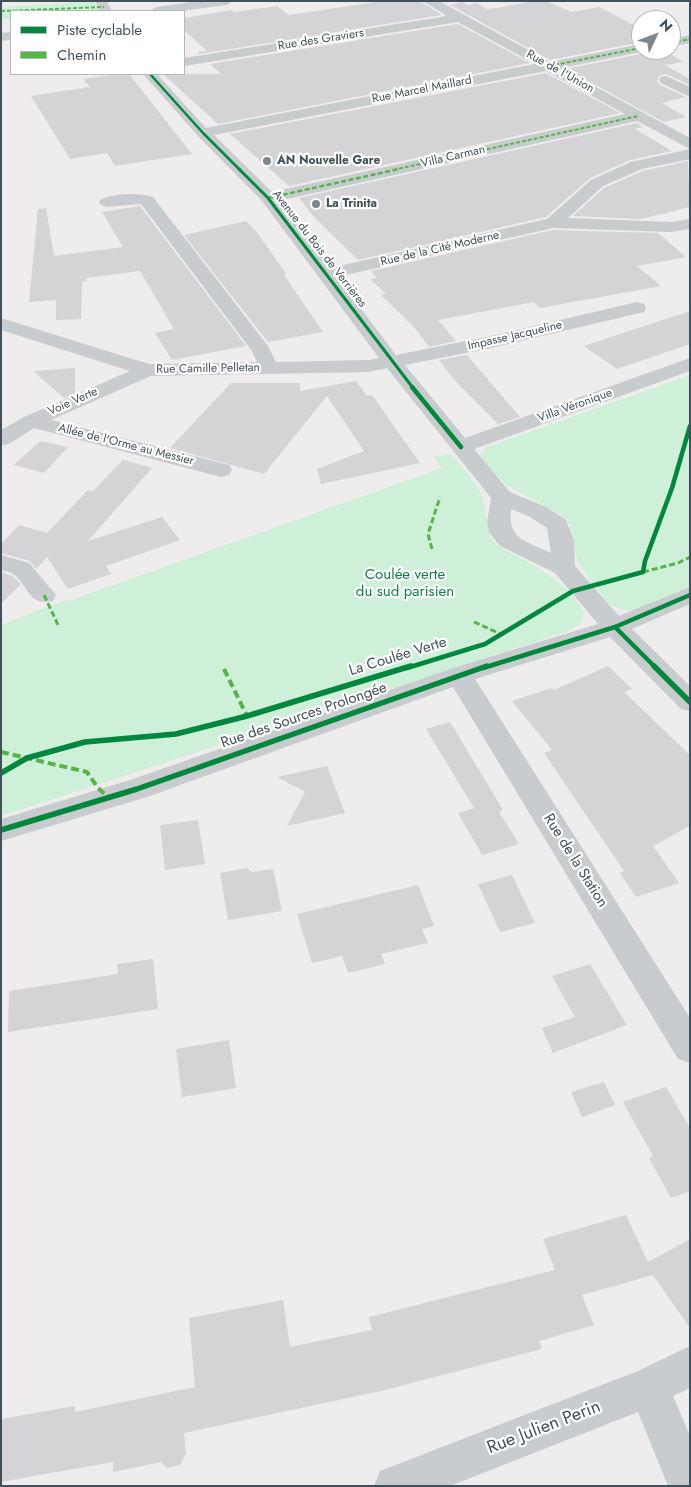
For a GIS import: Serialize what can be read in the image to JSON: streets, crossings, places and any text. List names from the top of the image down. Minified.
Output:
{"streets":{"street":["Rue des Graviers","Rue de l'Union","Rue Marcel Maillard","Villa Carman","Avenue du Bois de Verrières","Rue de la Cité Moderne","Impasse Jacqueline","Rue Camille Pelletan","Voie Verte","Villa Véronique","Allée de l'Orme au Messier","Rue des Sources Prolongée","Rue de la Station","Rue Julien Perin"],"cycle path":["La Coulée Verte"]},"crossings":[["Rue des Graviers","Rue de l'Union"],["Rue de l'Union","Rue Marcel Maillard"],["Rue de l'Union","Villa Carman"],["Rue Marcel Maillard","Avenue du Bois de Verrières"],["Villa Carman","Avenue du Bois de Verrières"],["Avenue du Bois de Verrières","Rue de la Cité Moderne"],["Avenue du Bois de Verrières","Impasse Jacqueline"],["Avenue du Bois de Verrières","Rue Camille Pelletan"],["Avenue du Bois de Verrières","Villa Véronique"],["Impasse Jacqueline","Rue Camille Pelletan"],["Rue Camille Pelletan","Voie Verte"],["Voie Verte","Allée de l'Orme au Messier"],["Rue des Sources Prolongée","Rue de la Station"]],"parks":["Coulée verte du sud parisien"],"places":["AN Nouvelle Gare","La Trinita"],"legend":["Piste cyclable","Chemin"],"north":"top right"}
